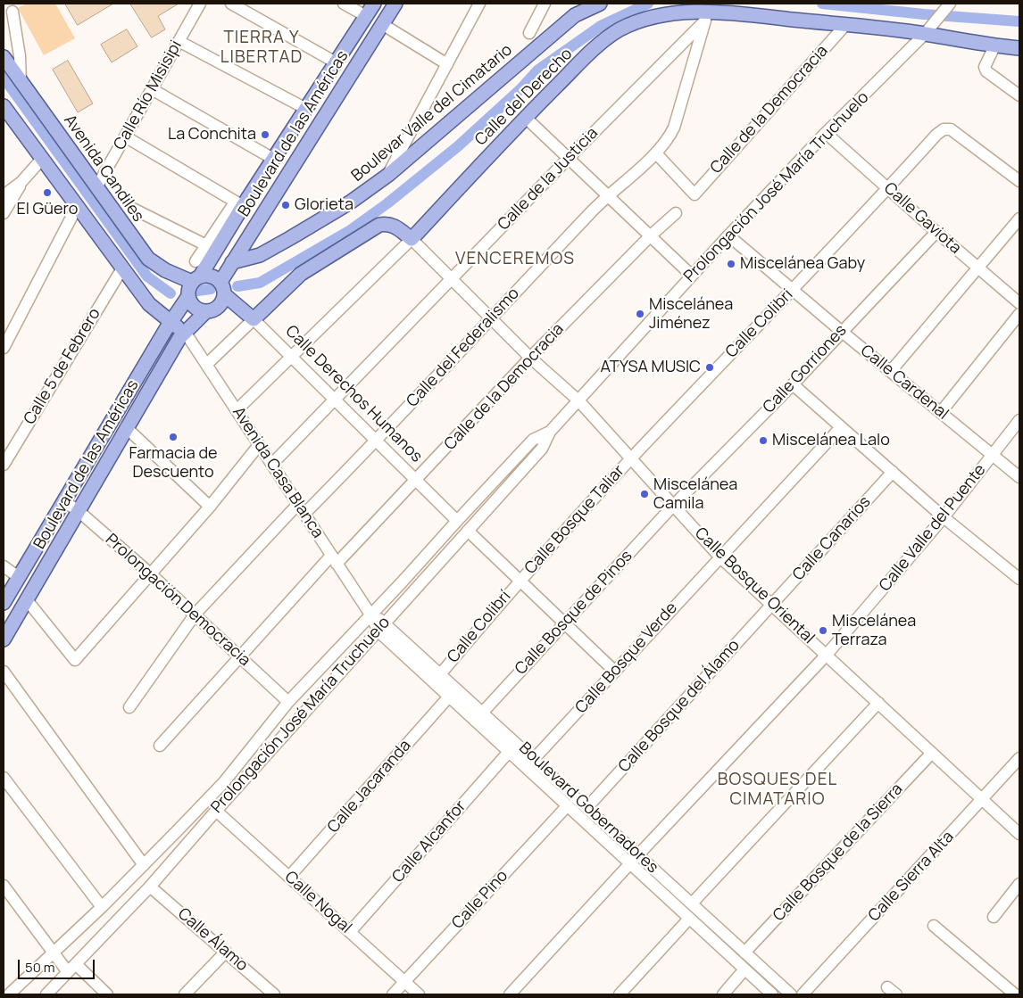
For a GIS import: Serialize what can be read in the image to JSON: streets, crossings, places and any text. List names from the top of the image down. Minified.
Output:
{"streets":{"main road":["Calle del Derecho","Boulevar Valle del Cimatario","Boulevard de las Américas","Avenida Candiles","Calle Derechos Humanos"],"street":["Calle Río Misisipi","Calle de la Democracia","Calle de la Justicia","Prolongación José María Truchuelo","Calle Gaviota","Calle Colibri","Calle del Federalismo","Calle 5 de Febrero","Calle Gorriones","Calle Cardenal","Avenida Casa Blanca","Calle Bosque Taliar","Calle Valle del Puente","Calle Canarios","Calle Bosque Oriental","Prolongación Democracia","Calle Bosque de Pinos","Calle Colibrí","Calle Bosque Verde","Calle Bosque del Álamo","Calle Jacaranda","Boulevard Gobernadores","Calle Alcanfor","Calle Bosque de la Sierra","Calle Sierra Alta","Calle Pino","Calle Nogal","Calle Álamo"]},"crossings":[["Calle Río Misisipi","Avenida Candiles"],["Calle del Derecho","Calle de la Democracia"],["Calle del Derecho","Calle de la Justicia"],["Calle del Derecho","Prolongación José María Truchuelo"],["Calle del Derecho","Calle del Federalismo"],["Calle del Derecho","Calle Derechos Humanos"],["Calle del Derecho","Avenida Casa Blanca"],["Calle del Derecho","Calle Bosque Oriental"],["Calle de la Democracia","Calle del Federalismo"],["Calle de la Democracia","Calle Derechos Humanos"],["Calle de la Democracia","Avenida Casa Blanca"],["Calle de la Democracia","Calle Bosque Oriental"],["Calle de la Democracia","Prolongación Democracia"],["Boulevar Valle del Cimatario","Boulevard de las Américas"],["Boulevard de las Américas","Avenida Candiles"],["Boulevard de las Américas","Calle Derechos Humanos"],["Boulevard de las Américas","Avenida Casa Blanca"],["Boulevard de las Américas","Prolongación Democracia"],["Avenida Candiles","Calle Derechos Humanos"],["Calle de la Justicia","Calle del Federalismo"],["Calle de la Justicia","Calle Derechos Humanos"],["Calle de la Justicia","Avenida Casa Blanca"],["Calle de la Justicia","Calle Bosque Oriental"],["Prolongación José María Truchuelo","Calle Gaviota"],["Prolongación José María Truchuelo","Calle Cardenal"],["Prolongación José María Truchuelo","Calle Derechos Humanos"],["Prolongación José María Truchuelo","Avenida Casa Blanca"],["Prolongación José María Truchuelo","Calle Bosque Oriental"],["Prolongación José María Truchuelo","Prolongación Democracia"],["Prolongación José María Truchuelo","Boulevard Gobernadores"],["Prolongación José María Truchuelo","Calle Nogal"],["Prolongación José María Truchuelo","Calle Álamo"],["Calle Gaviota","Calle Colibri"],["Calle Gaviota","Calle Gorriones"],["Calle Colibri","Calle Cardenal"],["Calle Colibri","Calle Bosque Taliar"],["Calle Colibri","Calle Bosque Oriental"],["Calle del Federalismo","Calle Derechos Humanos"],["Calle del Federalismo","Avenida Casa Blanca"],["Calle del Federalismo","Calle Bosque Oriental"],["Calle del Federalismo","Prolongación Democracia"],["Calle Gorriones","Calle Cardenal"],["Calle Gorriones","Calle Bosque Oriental"],["Calle Gorriones","Calle Bosque de Pinos"],["Calle Cardenal","Calle Valle del Puente"],["Avenida Casa Blanca","Boulevard Gobernadores"],["Calle Bosque Taliar","Calle Bosque Oriental"],["Calle Bosque Taliar","Calle Colibrí"],["Calle Valle del Puente","Calle Bosque Oriental"],["Calle Valle del Puente","Boulevard Gobernadores"],["Calle Canarios","Calle Bosque Oriental"],["Calle Canarios","Calle Bosque del Álamo"],["Calle Bosque Oriental","Calle Bosque de Pinos"],["Calle Bosque Oriental","Calle Bosque Verde"],["Calle Bosque Oriental","Calle Bosque del Álamo"],["Calle Bosque Oriental","Calle Bosque de la Sierra"],["Calle Bosque Oriental","Calle Sierra Alta"],["Calle Bosque de Pinos","Boulevard Gobernadores"],["Calle Colibrí","Boulevard Gobernadores"],["Calle Bosque Verde","Boulevard Gobernadores"],["Calle Bosque del Álamo","Boulevard Gobernadores"],["Calle Jacaranda","Boulevard Gobernadores"],["Calle Jacaranda","Calle Nogal"],["Boulevard Gobernadores","Calle Alcanfor"],["Boulevard Gobernadores","Calle Bosque de la Sierra"],["Boulevard Gobernadores","Calle Pino"],["Calle Alcanfor","Calle Nogal"],["Calle Pino","Calle Nogal"]],"districts":["TIERRA Y LIBERTAD","VENCEREMOS","BOSQUES DEL CIMATARIO"],"places":["La Conchita","El Güero","Glorieta","Miscelánea Gaby","Miscelánea Jiménez","ATYSA MUSIC","Farmacia de Descuento","Miscelánea Lalo","Miscelánea Camila","Miscelánea Terraza"],"scale_bar":"50 m"}
